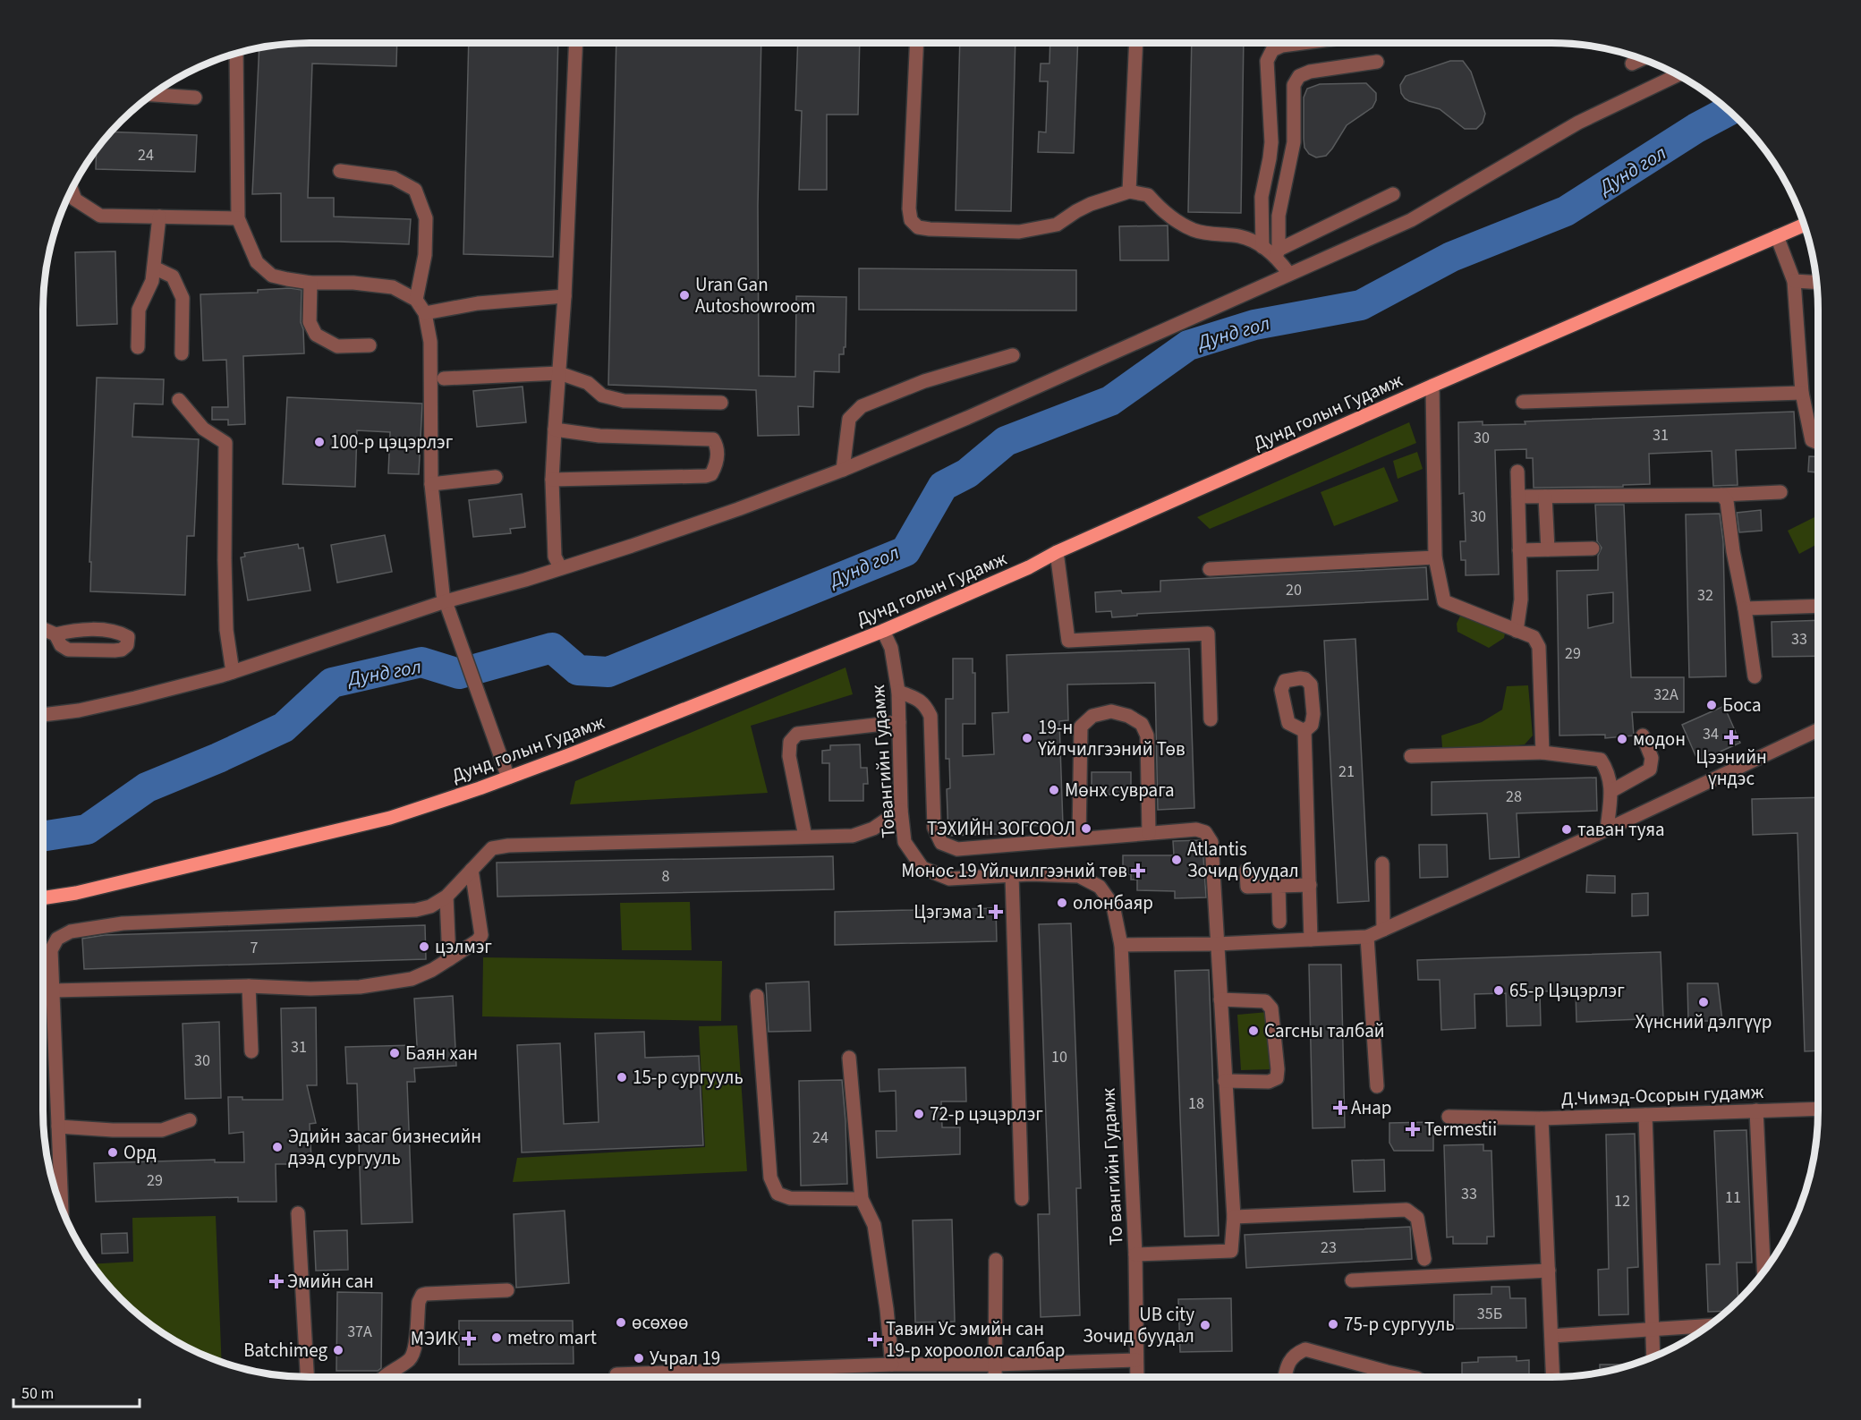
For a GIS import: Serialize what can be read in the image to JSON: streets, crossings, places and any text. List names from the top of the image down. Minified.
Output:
{"streets":{"main road":["Дунд голын Гудамж"],"street":["Товангийн Гудамж","Д.Чимэд-Осорын гудамж","То вангийн Гудамж"]},"crossings":[["Дунд голын Гудамж","Товангийн Гудамж"],["Товангийн Гудамж","То вангийн Гудамж"]],"water":["Дунд гол"],"places":{"other":["Uran Gan Autoshowroom","100-р цэцэрлэг","Боса","19-н Үйлчилгээний Төв","модон","Мөнх суврага","ТЭХИЙН ЗОГСООЛ","таван туяа","Atlantis Зочид буудал","олонбаяр","цэлмэг","65-р Цэцэрлэг","Хүнсний дэлгүүр","Сагсны талбай","Баян хан","15-р сургууль","72-р цэцэрлэг","Эдийн засаг бизнесийн дээд сургууль","Орд","өсөхөө","75-р сургууль","UB city Зочид буудал","metro mart","Batchimeg","Учрал 19"],"health":["Цээнийн үндэс","Монос 19 Үйлчилгээний төв","Цэгэма 1","Анар","Termestii","Эмийн сан","МЭИК","Тавин Ус эмийн сан 19-р хороолол салбар"]},"house_numbers":["24","31","30","30","20","32","33","29","32A","34","21","28","8","7","31","10","30","18","24","29","33","11","12","23","35Б","37А"],"scale_bar":"50 m"}
